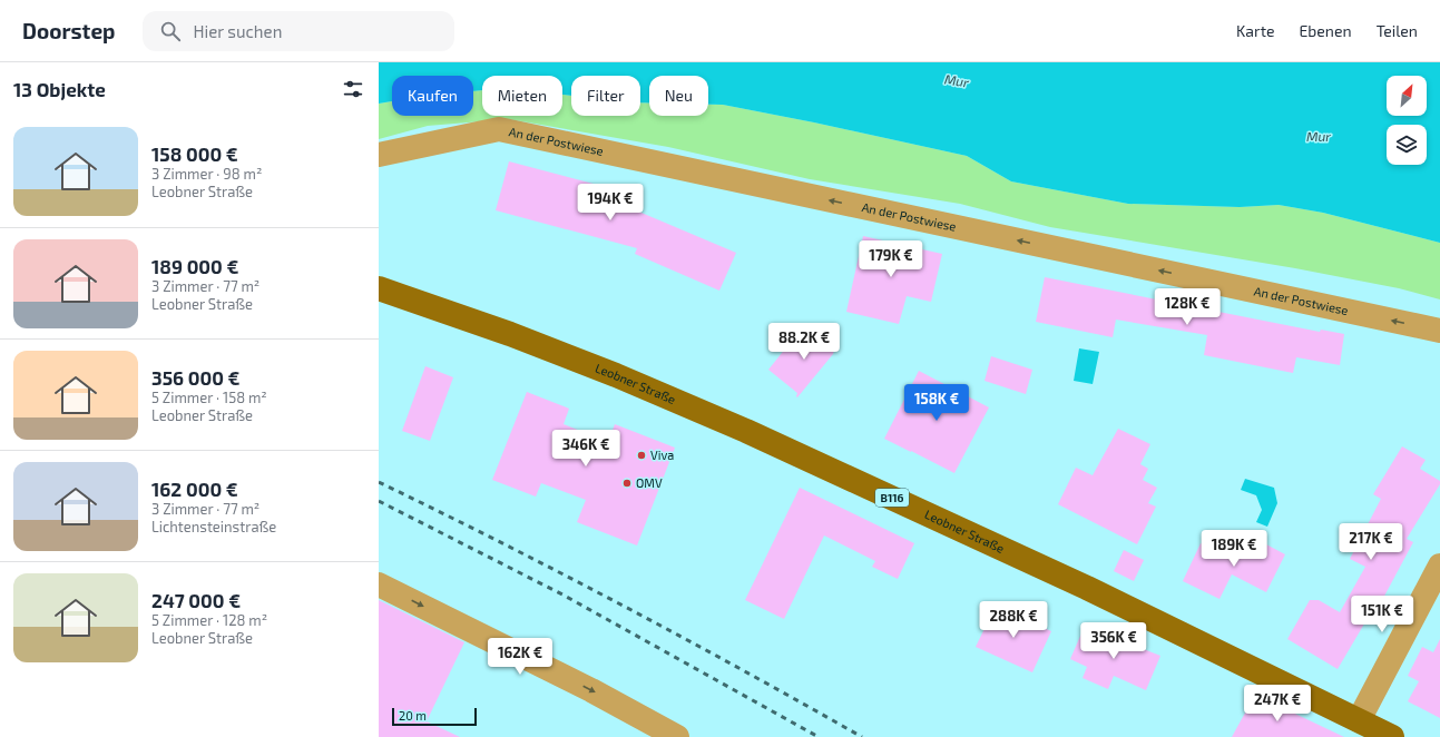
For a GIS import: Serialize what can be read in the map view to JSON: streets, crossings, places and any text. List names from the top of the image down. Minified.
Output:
{"streets":{"main road":["Leobner Straße","B116"],"street":["An der Postwiese"]},"one_way":["An der Postwiese"],"water":["Mur"],"places":["Viva","OMV"],"scale_bar":"20 m","north":"top right","page":{"header":"Doorstep","search":"Hier suchen","nav":["Karte","Ebenen","Teilen"],"heading":"13 Objekte","chip":["Kaufen","Mieten","Filter","Neu"],"list":[{"name":"158 000 €","note":"3 Zimmer · 98 m² · Leobner Straße"},{"name":"189 000 €","note":"3 Zimmer · 77 m² · Leobner Straße"},{"name":"356 000 €","note":"5 Zimmer · 158 m² · Leobner Straße"},{"name":"162 000 €","note":"3 Zimmer · 77 m² · Lichtensteinstraße"},{"name":"247 000 €","note":"5 Zimmer · 128 m² · Leobner Straße"}],"price":["194K €","179K €","128K €","88.2K €","158K €","346K €","217K €","189K €","151K €","288K €","356K €","162K €","247K €"],"scale":"20 m"}}
